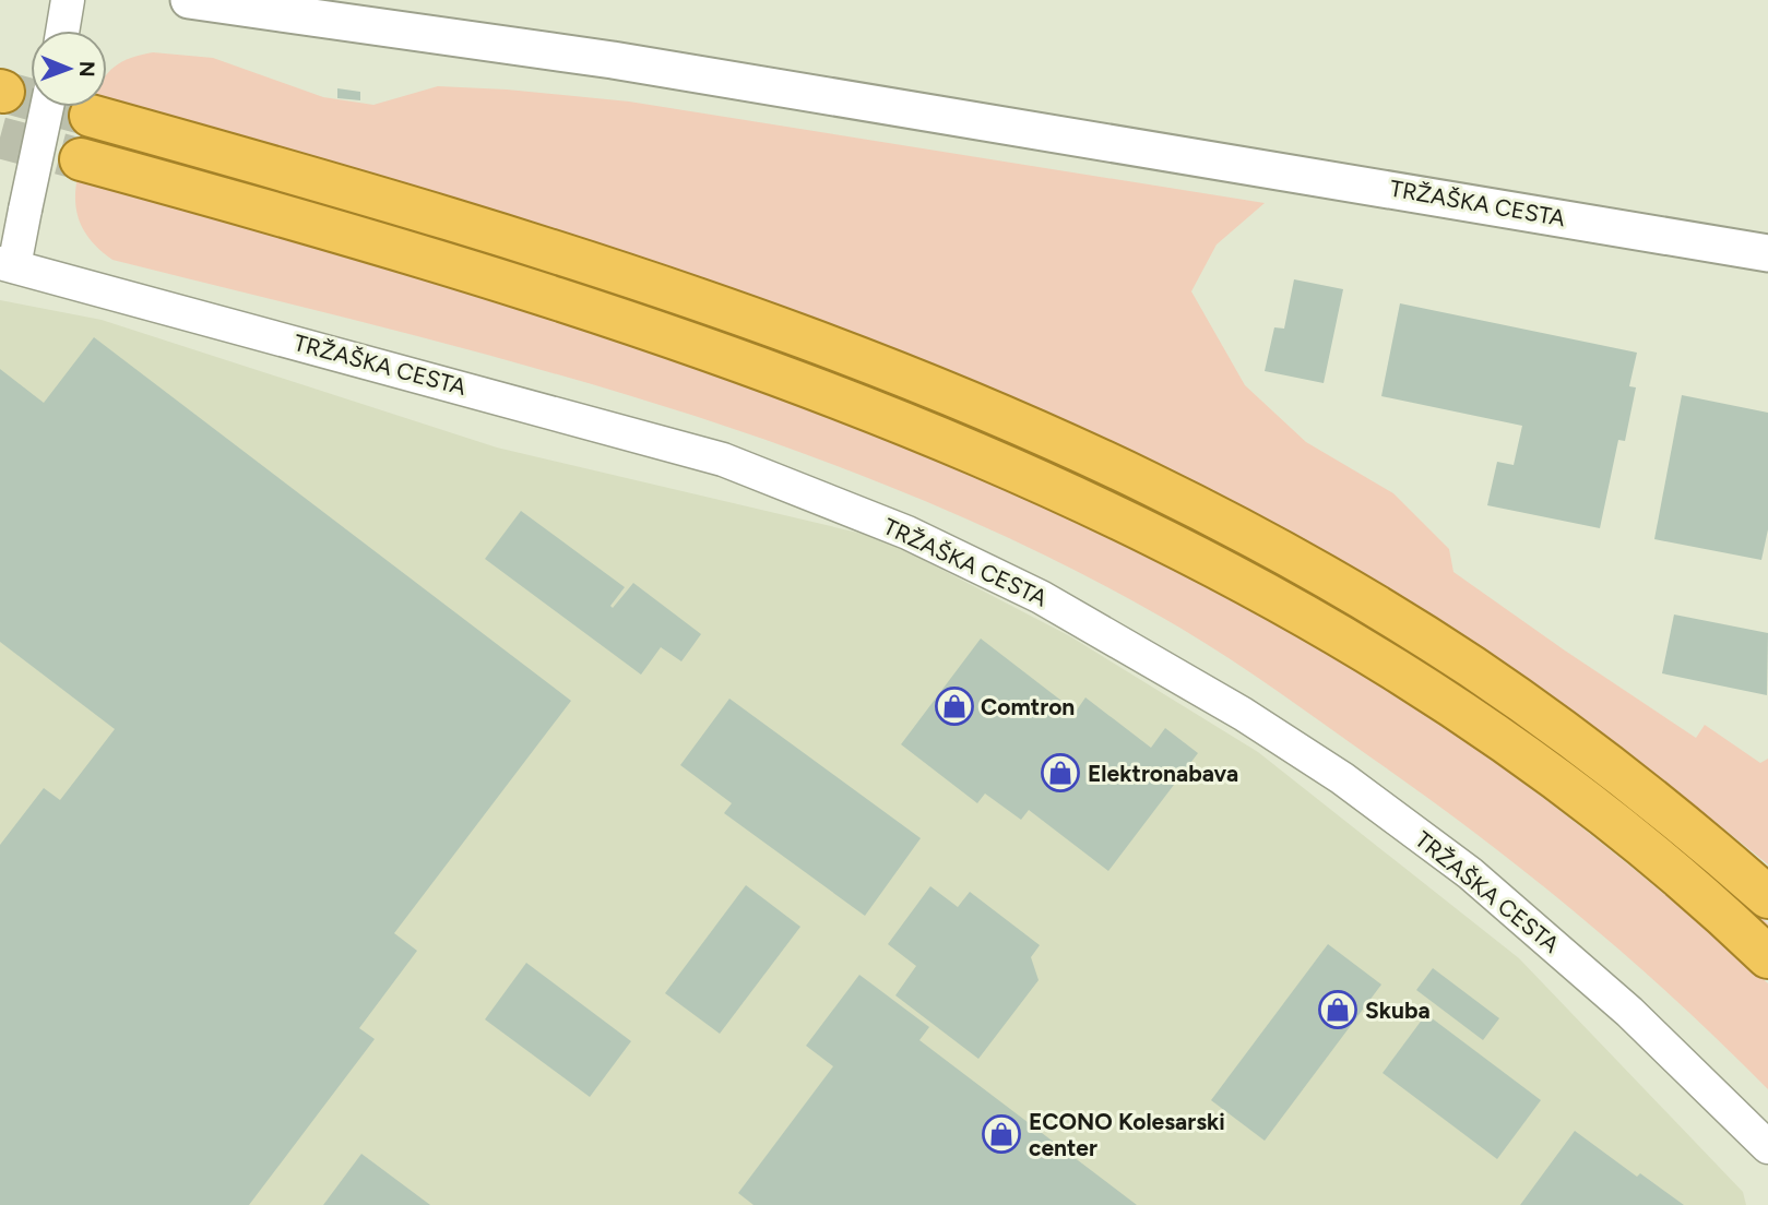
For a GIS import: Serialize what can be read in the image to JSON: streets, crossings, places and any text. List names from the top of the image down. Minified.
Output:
{"streets":{"main road":["TRŽAŠKA CESTA"]},"places":{"shop":["Comtron","Elektronabava","Skuba","ECONO Kolesarski center"]},"north":"right"}
